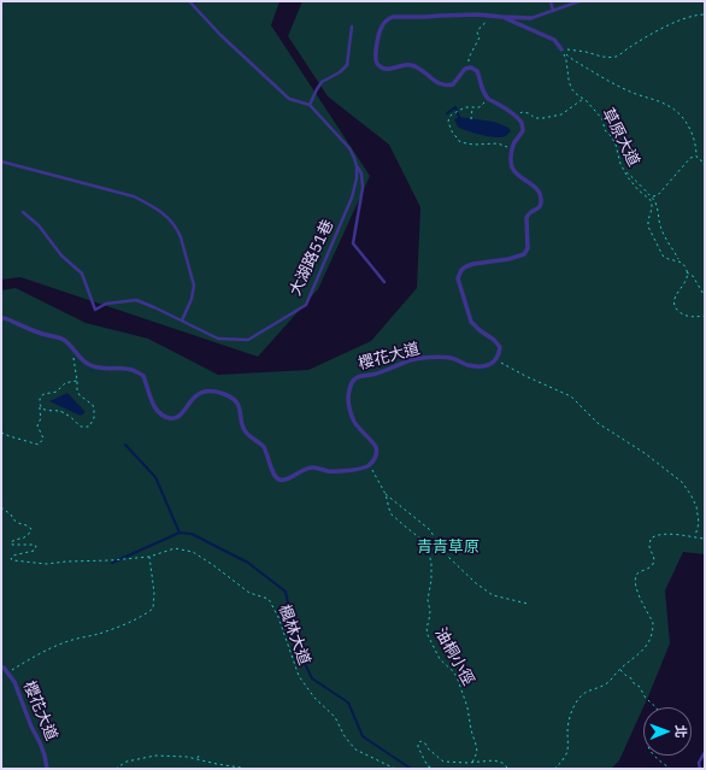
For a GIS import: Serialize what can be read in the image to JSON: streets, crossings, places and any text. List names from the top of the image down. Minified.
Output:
{"streets":{"street":["櫻花大道"],"lane":["大湖路51巷"],"path":["草原大道","楓林大道","油桐小徑"]},"crossings":[["櫻花大道","油桐小徑"]],"parks":["青青草原"],"north":"right"}
